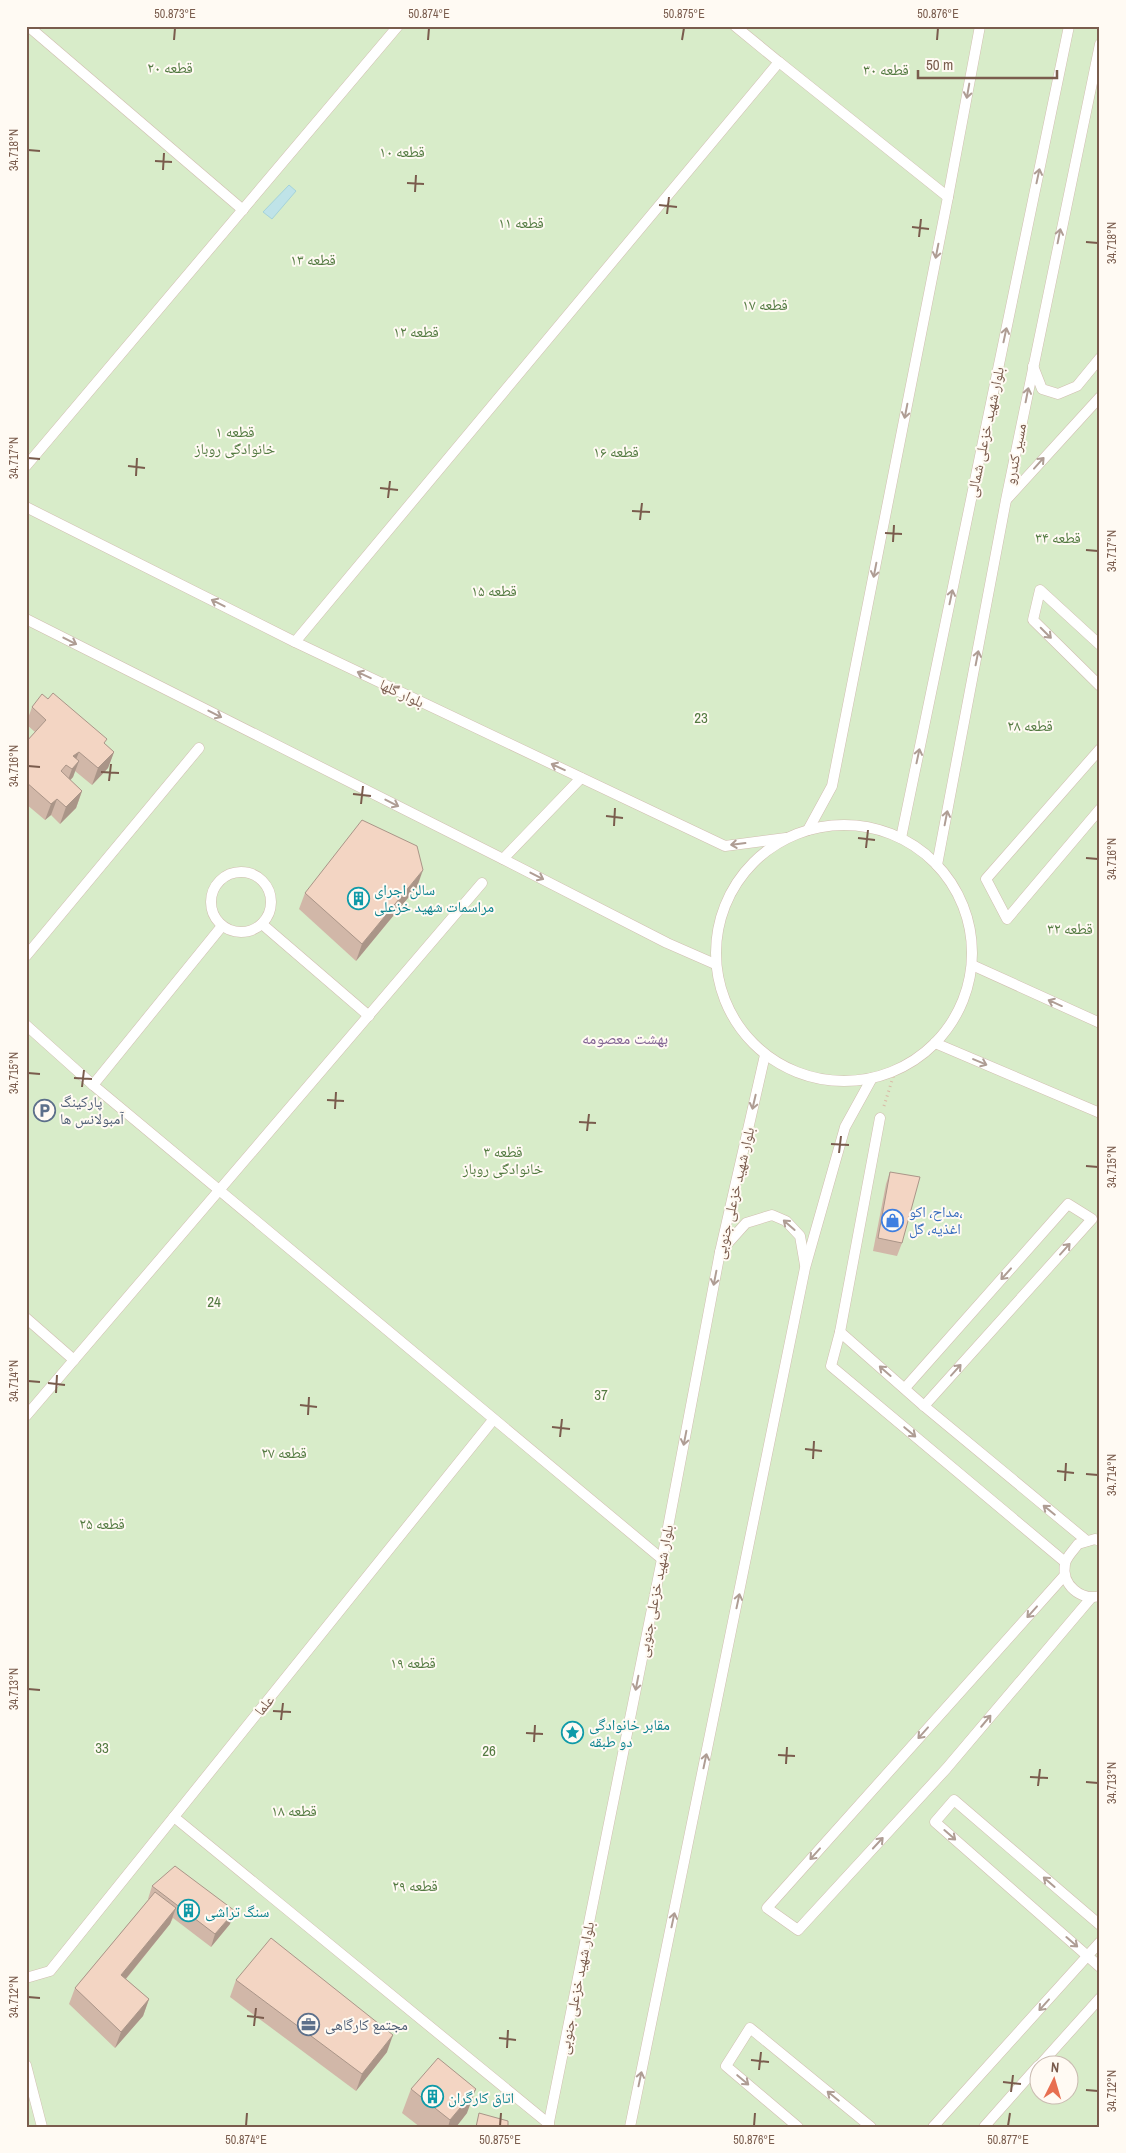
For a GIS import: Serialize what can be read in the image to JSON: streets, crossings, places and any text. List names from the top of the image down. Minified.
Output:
{"streets":{"lane":["بلوار شهید خزعلی شمالی","مسیر کندرو","بلوار گلها","بلوار شهید خزعلی جنوبی","علما"]},"one_way":["مسیر کندرو","بلوار گلها"],"districts":["بهشت معصومه"],"parks":["قطعه ۲۰","قطعه ۳۰","قطعه ۱۰","قطعه ۱۱","قطعه ۱۳","قطعه ۱۷","قطعه ۱۲","قطعه ۱ خانوادگی روباز","قطعه ۱۶","قطعه ۳۴","قطعه ۱۵","23","قطعه ۲۸","قطعه ۳۲","قطعه ۳ خانوادگی روباز","24","37","قطعه ۲۷","قطعه ۲۵","قطعه ۱۹","33","26","قطعه ۱۸","قطعه ۲۹"],"places":{"building":["سالن اجرای مراسمات شهید خزعلی","سنگ تراشی","اتاق کارگران"],"parking":["پارکینگ آمبولانس ها"],"shop":["مداح، اکو، اغذیه، گل"],"place":["مقابر خانوادگی دو طبقه"],"office":["مجتمع کارگاهی"]},"scale_bar":"50 m","north":"top","coordinates":["50.873°E","50.874°E","50.875°E","50.876°E","34.718°N","34.717°N","34.716°N","34.715°N","34.714°N","34.713°N","34.712°N","50.877°E"]}
